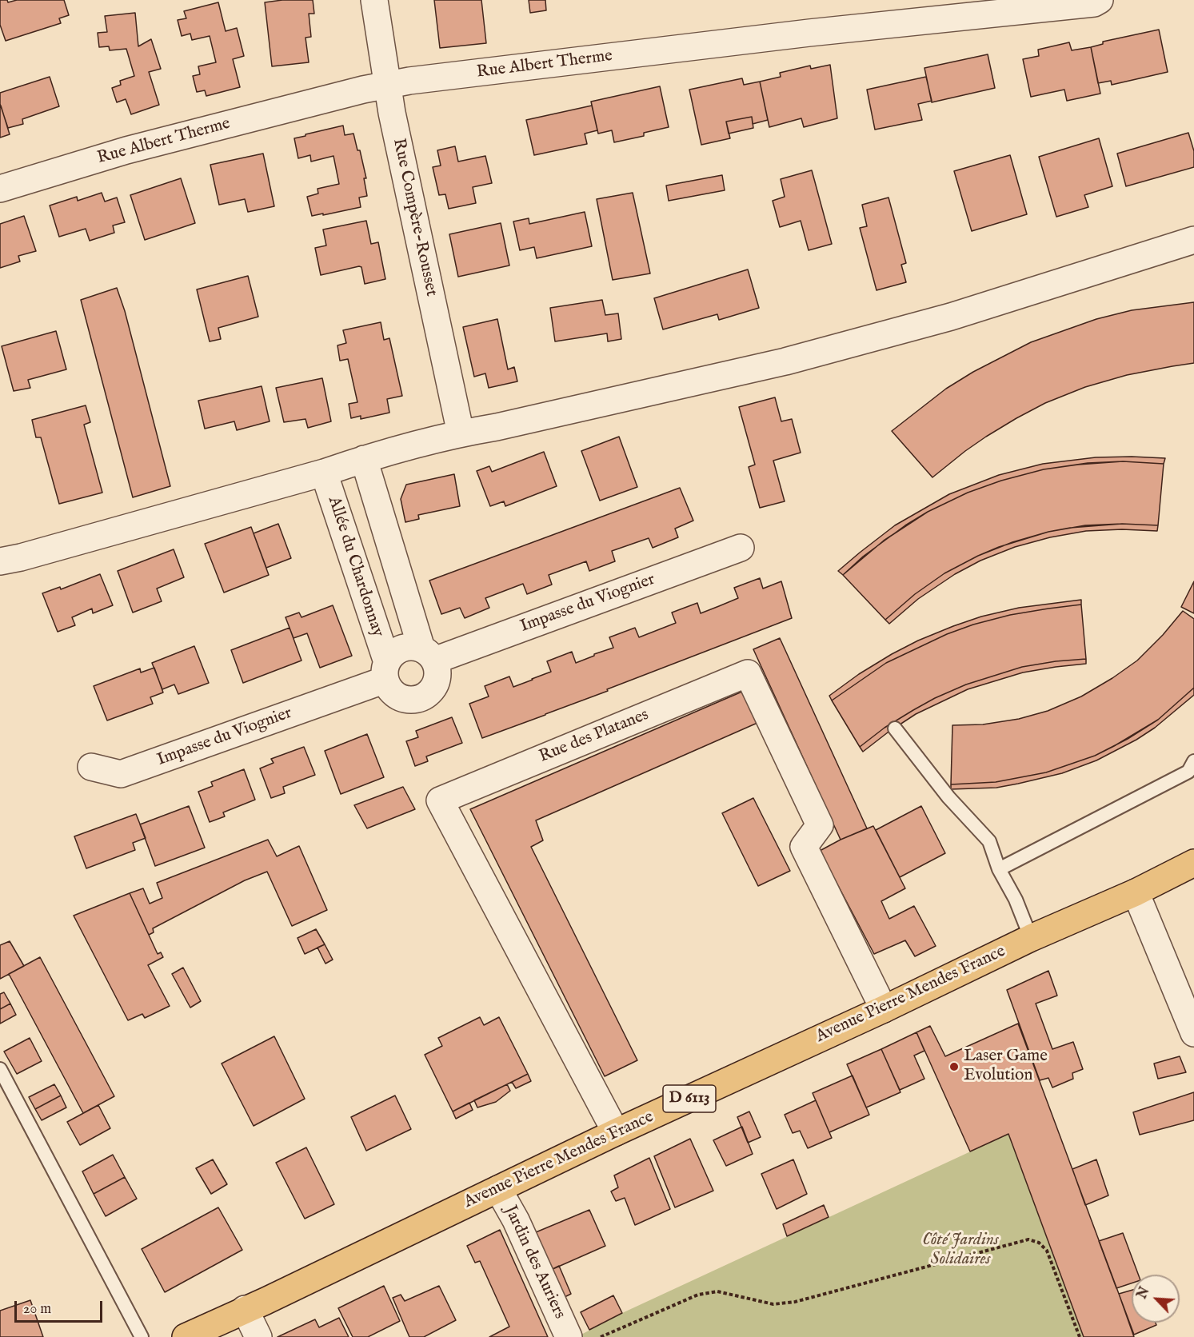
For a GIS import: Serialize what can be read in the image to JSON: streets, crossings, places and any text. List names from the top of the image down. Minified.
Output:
{"streets":{"main road":["Avenue Pierre Mendes France","D 6113"],"street":["Rue Albert Therme","Rue Compère-Rousset","Allée du Chardonnay","Impasse du Viognier","Rue des Platanes","Jardin des Auriers"]},"crossings":[["Rue Albert Therme","Rue Compère-Rousset"],["Allée du Chardonnay","Impasse du Viognier"],["Rue des Platanes","Avenue Pierre Mendes France"],["Avenue Pierre Mendes France","Jardin des Auriers"]],"parks":["Côté Jardins Solidaires"],"places":["Laser Game Evolution"],"scale_bar":"20 m","north":"top left"}
